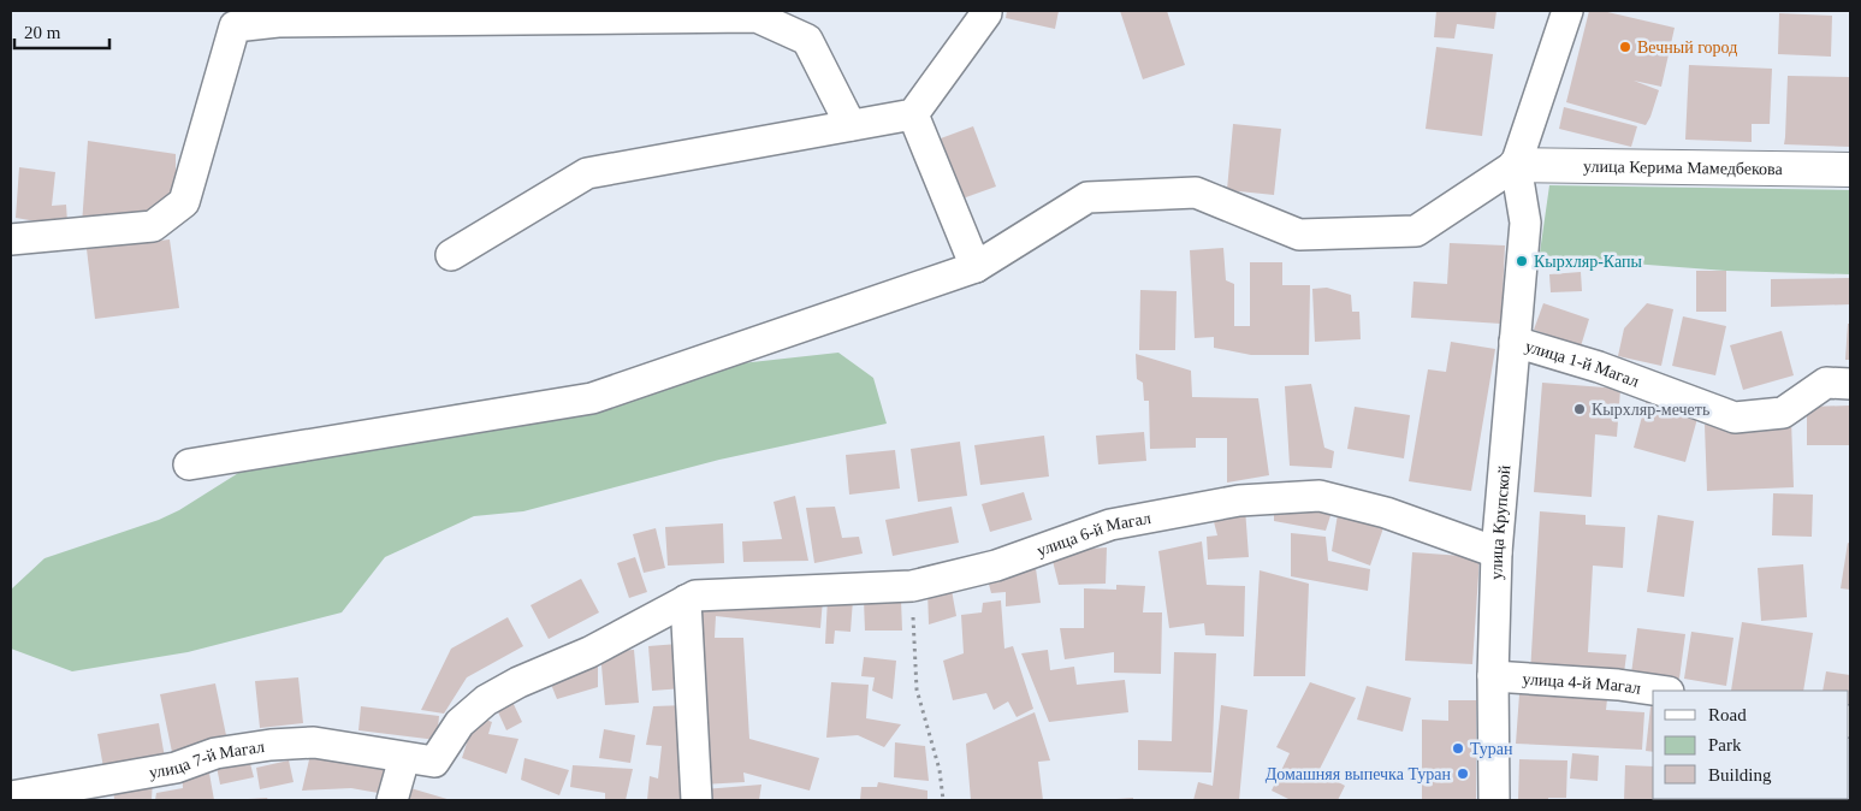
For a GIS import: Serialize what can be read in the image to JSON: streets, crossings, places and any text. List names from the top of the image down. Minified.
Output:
{"streets":{"street":["улица Керима Мамедбекова","улица 1-й Магал","улица Крупской","улица 6-й Магал","улица 4-й Магал","улица 7-й Магал"]},"crossings":[["улица Керима Мамедбекова","улица Крупской"],["улица 1-й Магал","улица Крупской"],["улица Крупской","улица 6-й Магал"],["улица Крупской","улица 4-й Магал"],["улица 6-й Магал","улица 7-й Магал"]],"places":["Вечный город","Кырхляр-Капы","Кырхляр-мечеть","Туран","Домашняя выпечка Туран"],"legend":["Road","Park","Building"],"scale_bar":"20 m"}
